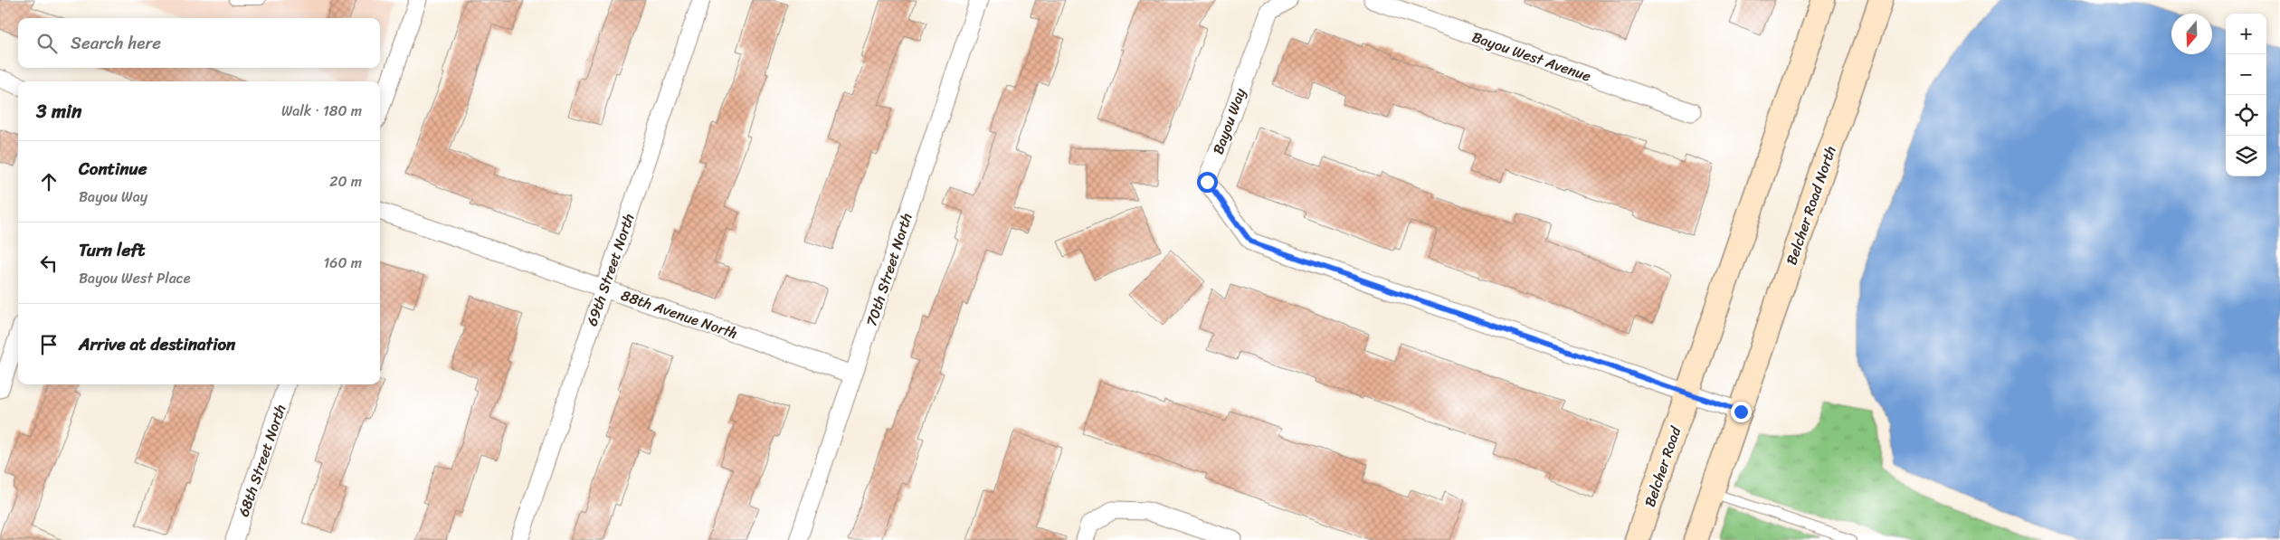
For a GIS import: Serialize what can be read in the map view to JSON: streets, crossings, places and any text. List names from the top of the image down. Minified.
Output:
{"streets":{"main road":["Belcher Road North","Belcher Road"],"street":["Bayou West Avenue","Bayou Way","69th Street North","70th Street North","88th Avenue North","68th Street North"]},"crossings":[["Bayou Way","Belcher Road"],["69th Street North","88th Avenue North"],["70th Street North","88th Avenue North"]],"north":"bottom","page":{"map_buttons":["+","−"],"search":"Search here","heading":["3 min","Walk · 180 m"],"list":[["Continue","Bayou Way","20 m"],["Turn left","Bayou West Place","160 m"],"Arrive at destination"]}}
